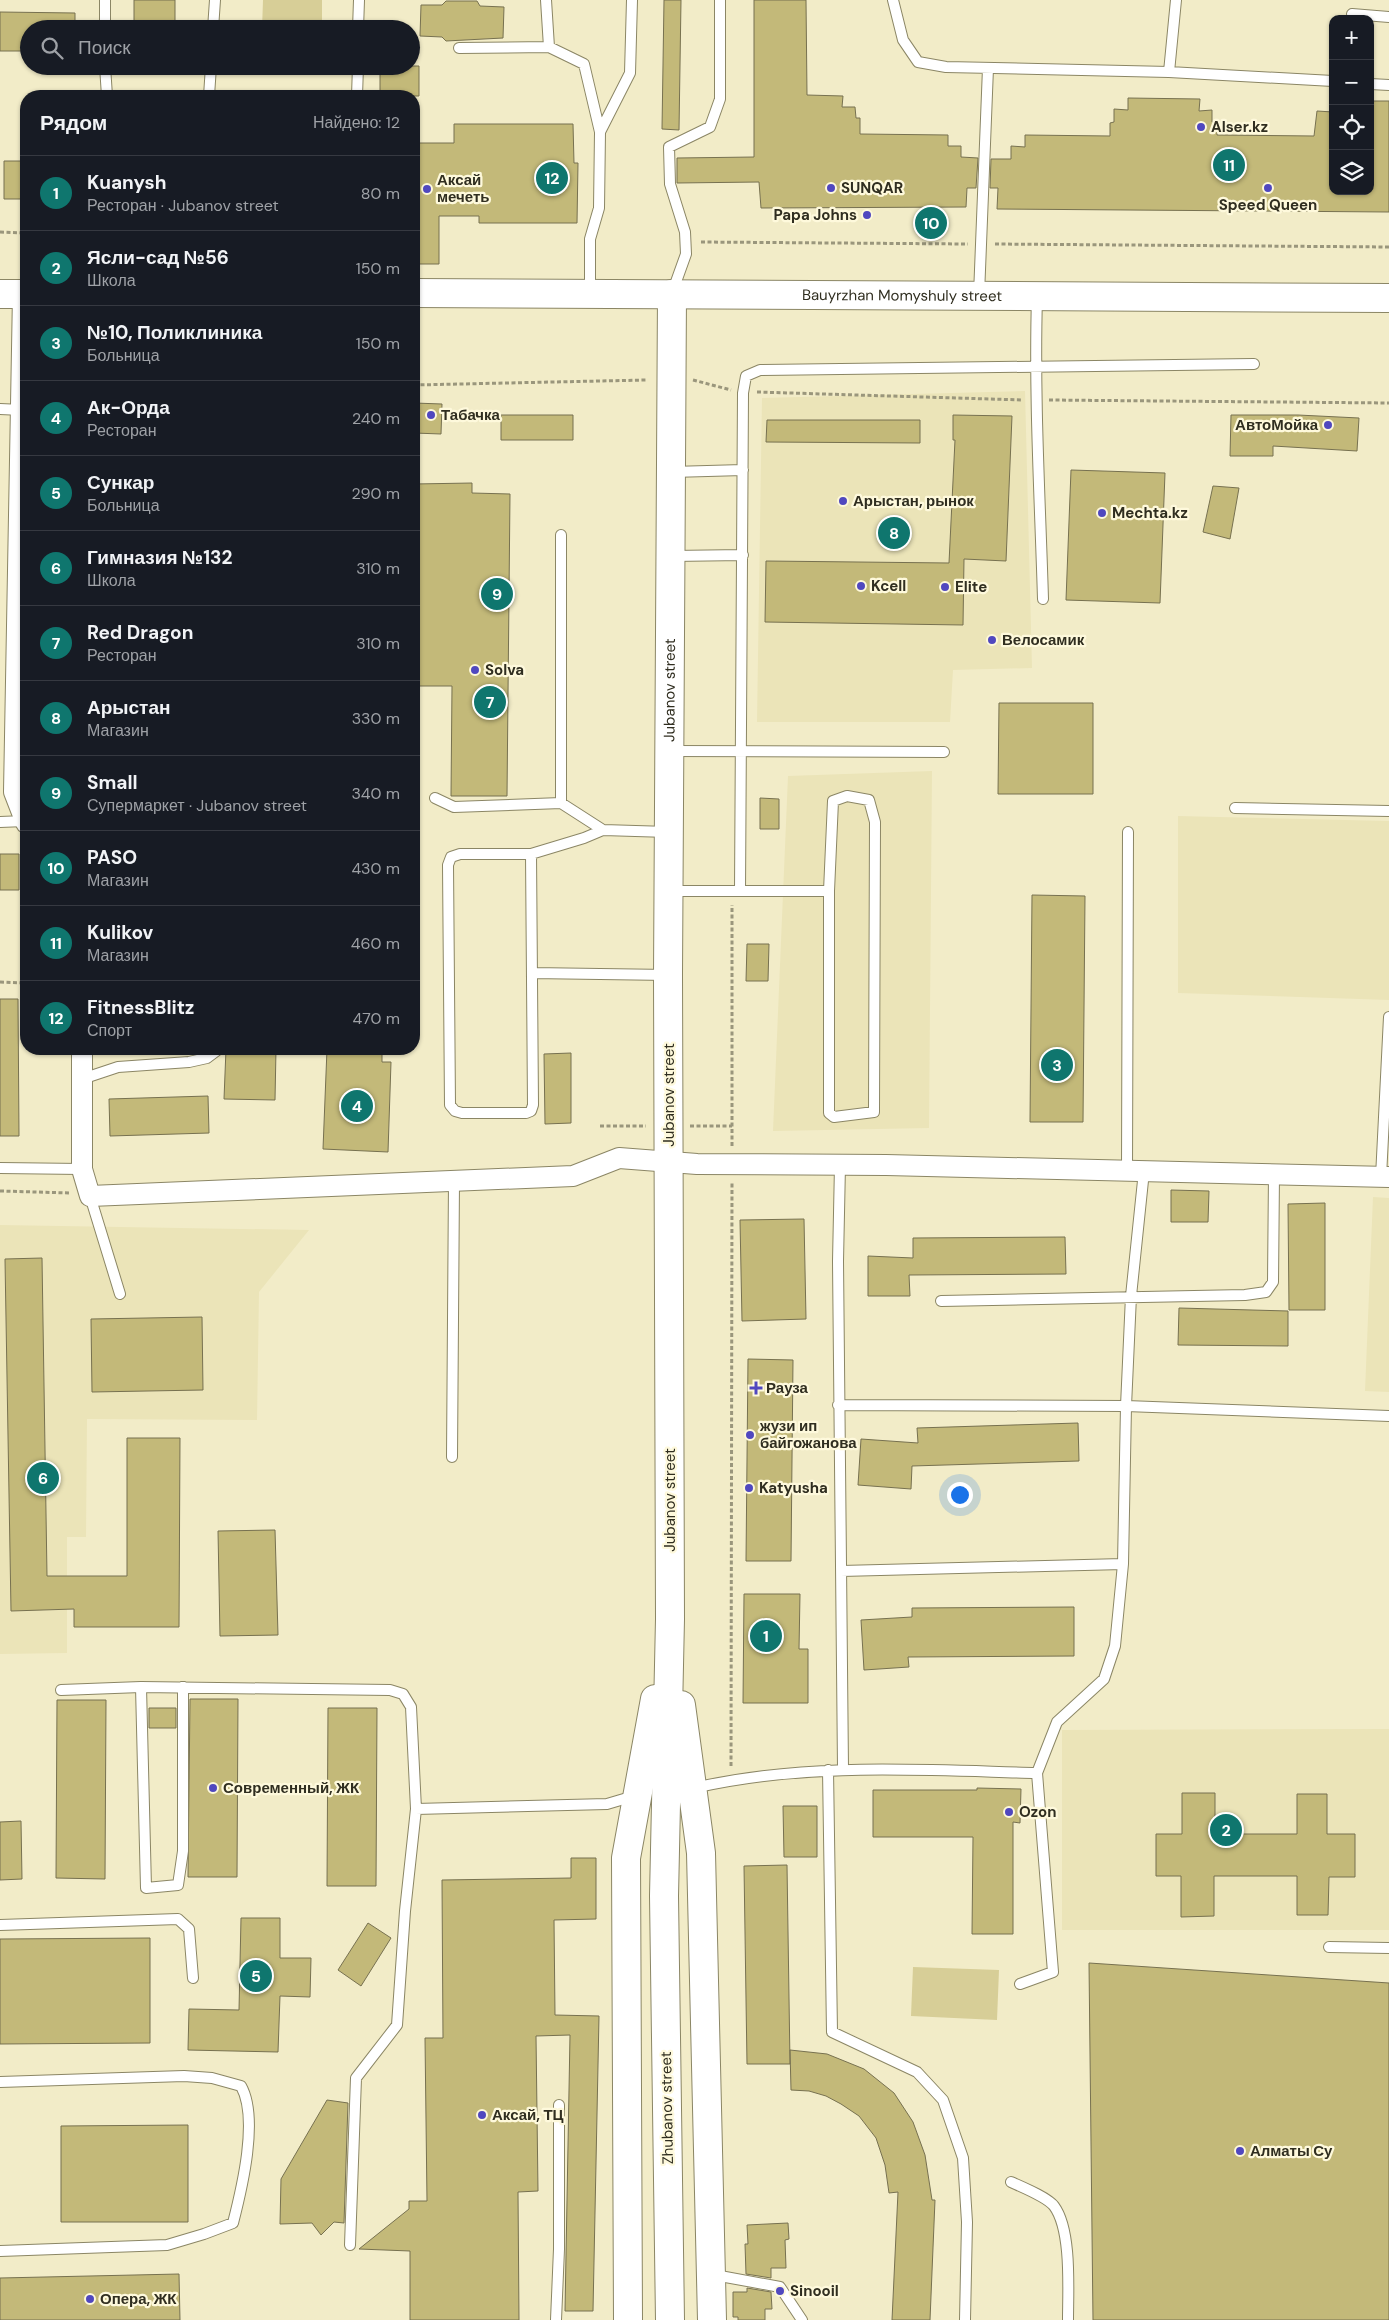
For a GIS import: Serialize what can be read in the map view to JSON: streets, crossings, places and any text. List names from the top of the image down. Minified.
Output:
{"streets":{"main road":["Bauyrzhan Momyshuly street","Jubanov street","Zhubanov street"]},"crossings":[["Bauyrzhan Momyshuly street","Jubanov street"],["Jubanov street","Zhubanov street"]],"places":{"other":["Alser.kz","SUNQAR","Speed Queen","Аксай мечеть","Papa Johns","Табачка","АвтоМойка","Арыстан, рынок","Mechta.kz","Kcell","Elite","Велосамик","Solva","жузи ип байгожанова","Katyusha","Современный, ЖК","Ozon","Аксай, ТЦ","Алматы Су","Sinooil","Опера, ЖК"],"health":["Рауза"]},"page":{"map_buttons":["+","−"],"search":"Поиск","heading":["Рядом","Найдено: 12"],"pins":["11","12","10","8","9","7","3","4","6","1","2","5"],"list":[{"mark":"1","name":"Kuanysh","note":"Ресторан · Jubanov street","value":"80 m"},{"mark":"2","name":"Ясли-сад №56","note":"Школа","value":"150 m"},{"mark":"3","name":"№10, Поликлиника","note":"Больница","value":"150 m"},{"mark":"4","name":"Ак-Орда","note":"Ресторан","value":"240 m"},{"mark":"5","name":"Сункар","note":"Больница","value":"290 m"},{"mark":"6","name":"Гимназия №132","note":"Школа","value":"310 m"},{"mark":"7","name":"Red Dragon","note":"Ресторан","value":"310 m"},{"mark":"8","name":"Арыстан","note":"Магазин","value":"330 m"},{"mark":"9","name":"Small","note":"Супермаркет · Jubanov street","value":"340 m"},{"mark":"10","name":"PASO","note":"Магазин","value":"430 m"},{"mark":"11","name":"Kulikov","note":"Магазин","value":"460 m"},{"mark":"12","name":"FitnessBlitz","note":"Спорт","value":"470 m"}]}}
